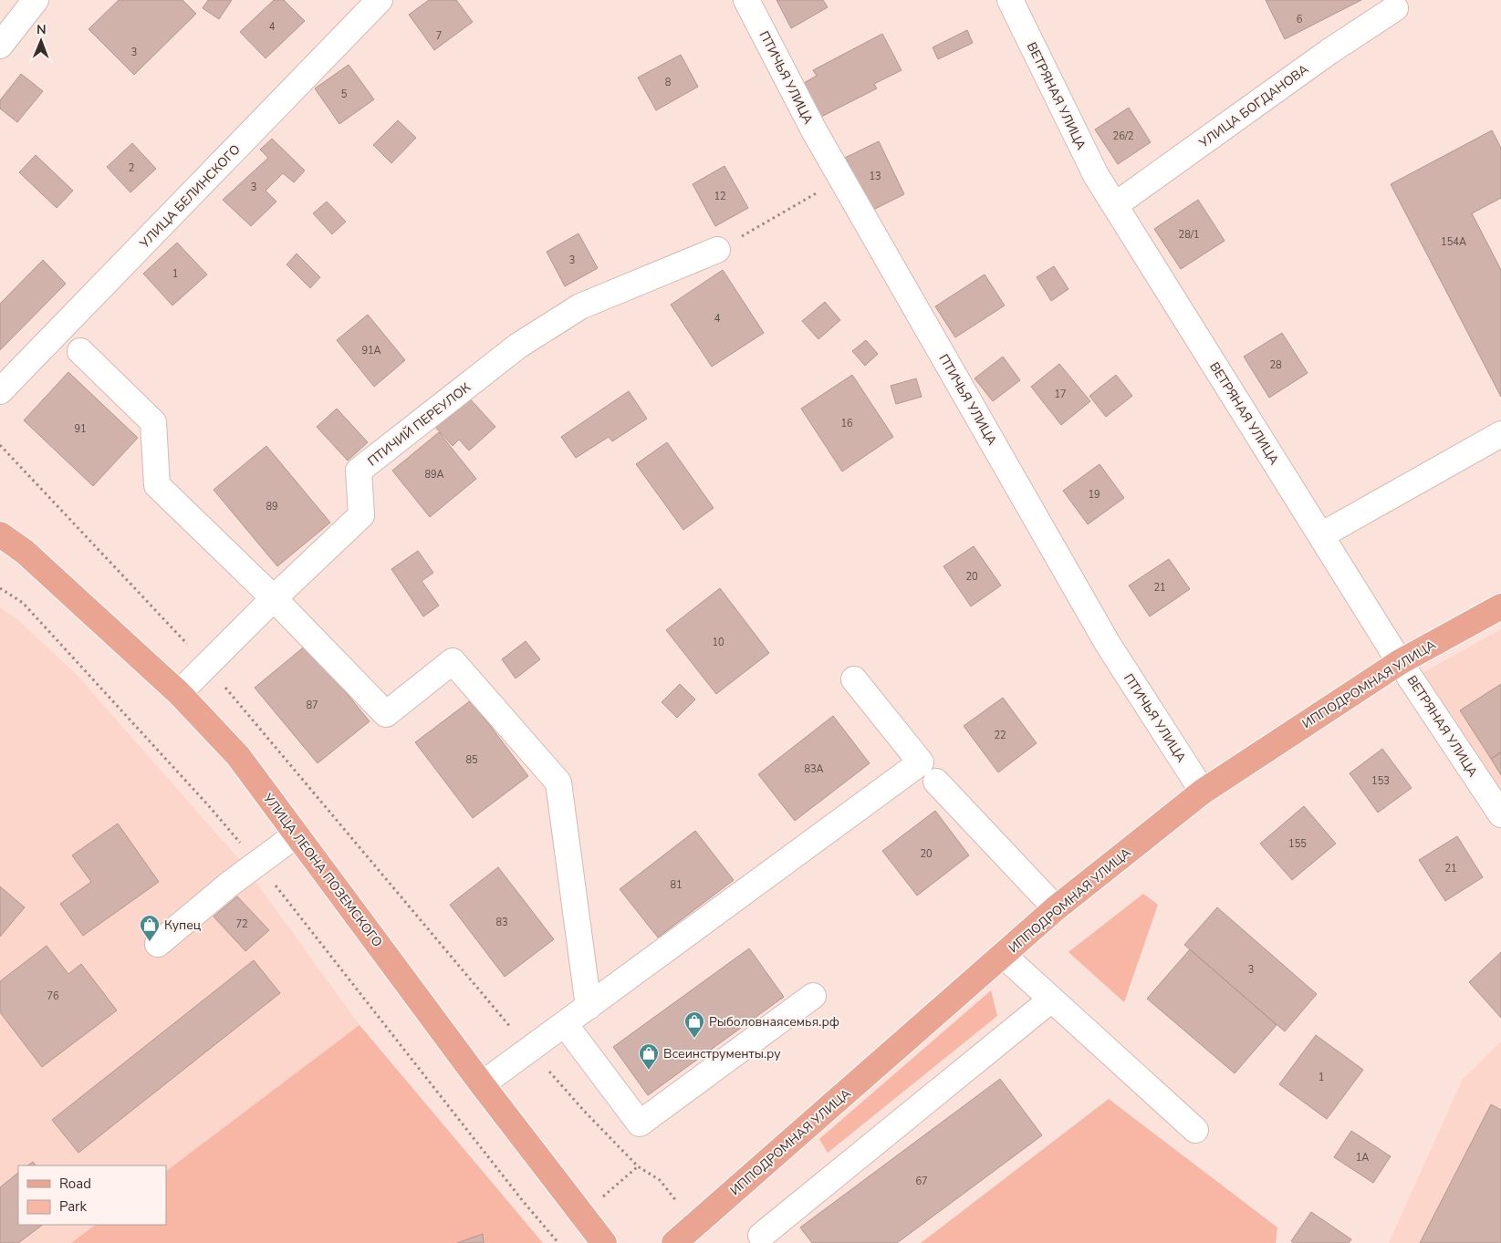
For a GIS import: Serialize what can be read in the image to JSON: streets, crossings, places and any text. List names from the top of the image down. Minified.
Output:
{"streets":{"main road":["ИППОДРОМНАЯ УЛИЦА","УЛИЦА ЛЕОНА ПОЗЕМСКОГО"],"street":["ПТИЧЬЯ УЛИЦА","ВЕТРЯНАЯ УЛИЦА","УЛИЦА БОГДАНОВА","УЛИЦА БЕЛИНСКОГО","ПТИЧИЙ ПЕРЕУЛОК"]},"crossings":[["ПТИЧЬЯ УЛИЦА","ИППОДРОМНАЯ УЛИЦА"],["ВЕТРЯНАЯ УЛИЦА","УЛИЦА БОГДАНОВА"],["ВЕТРЯНАЯ УЛИЦА","ИППОДРОМНАЯ УЛИЦА"],["ПТИЧИЙ ПЕРЕУЛОК","УЛИЦА ЛЕОНА ПОЗЕМСКОГО"]],"places":{"shop":["Купец","Рыболовнаясемья.рф","Всеинструменты.ру"]},"house_numbers":["6","4","7","3","8","5","26/2","2","13","3","12","28/1","154А","3","1","4","91А","28","17","16","91","89А","19","89","20","21","10","87","22","85","83А","153","155","20","21","81","83","72","3","76","1","1А","67"],"legend":["Road","Park"],"north":"top"}
